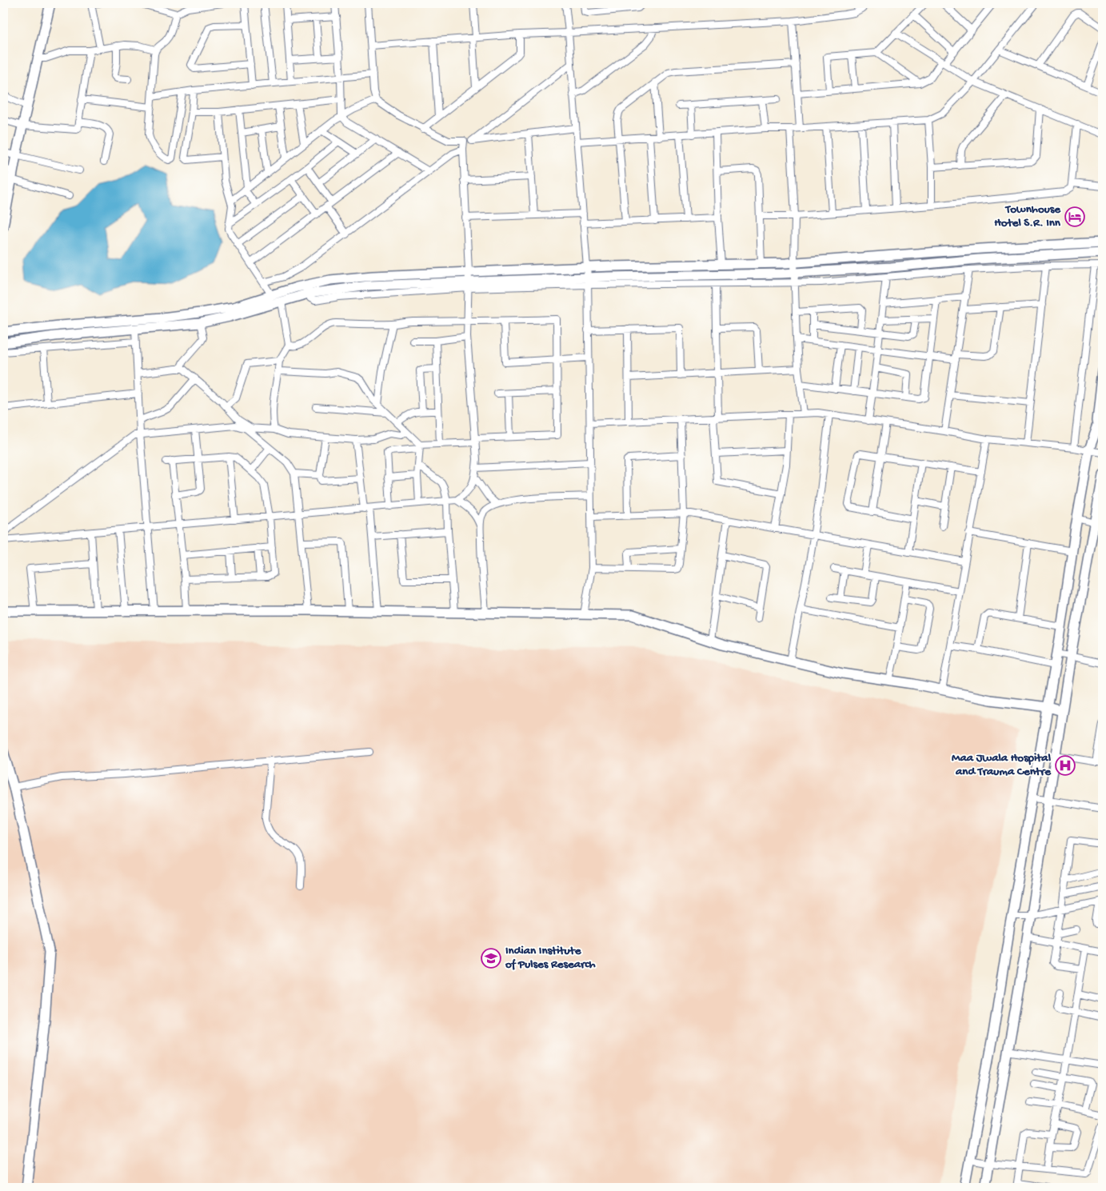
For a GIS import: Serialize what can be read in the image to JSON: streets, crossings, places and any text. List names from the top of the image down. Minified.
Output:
{"places":{"hotel":["Townhouse Hotel S.R. Inn"],"hospital":["Maa Jwala Hospital and Trauma Centre"],"school or university":["Indian Institute of Pulses Research"]}}
